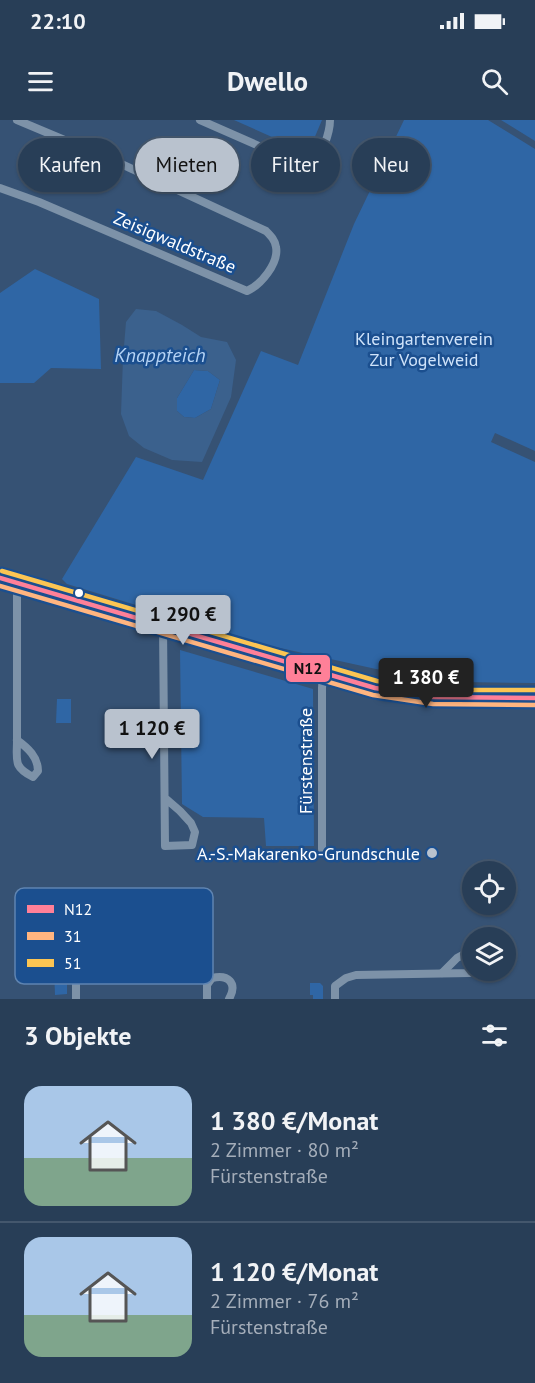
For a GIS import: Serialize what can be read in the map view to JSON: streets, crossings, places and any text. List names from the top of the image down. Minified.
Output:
{"streets":{"street":["Zeisigwaldstraße","Fürstenstraße"]},"water":["Knappteich"],"parks":["Kleingartenverein Zur Vogelweid"],"places":["A.-S.-Makarenko-Grundschule"],"lines":["transit line 51","transit line N12","transit line 31"],"legend":["N12","31","51"],"page":{"status":"22:10","header":"Dwello","chip":["Kaufen","Mieten","Filter","Neu"],"price":["1 290 €","1 380 €","1 120 €"],"heading":"3 Objekte","list":[{"name":"1 380 €/Monat","note":"2 Zimmer · 80 m² · Fürstenstraße"},{"name":"1 120 €/Monat","note":"2 Zimmer · 76 m² · Fürstenstraße"}]}}
